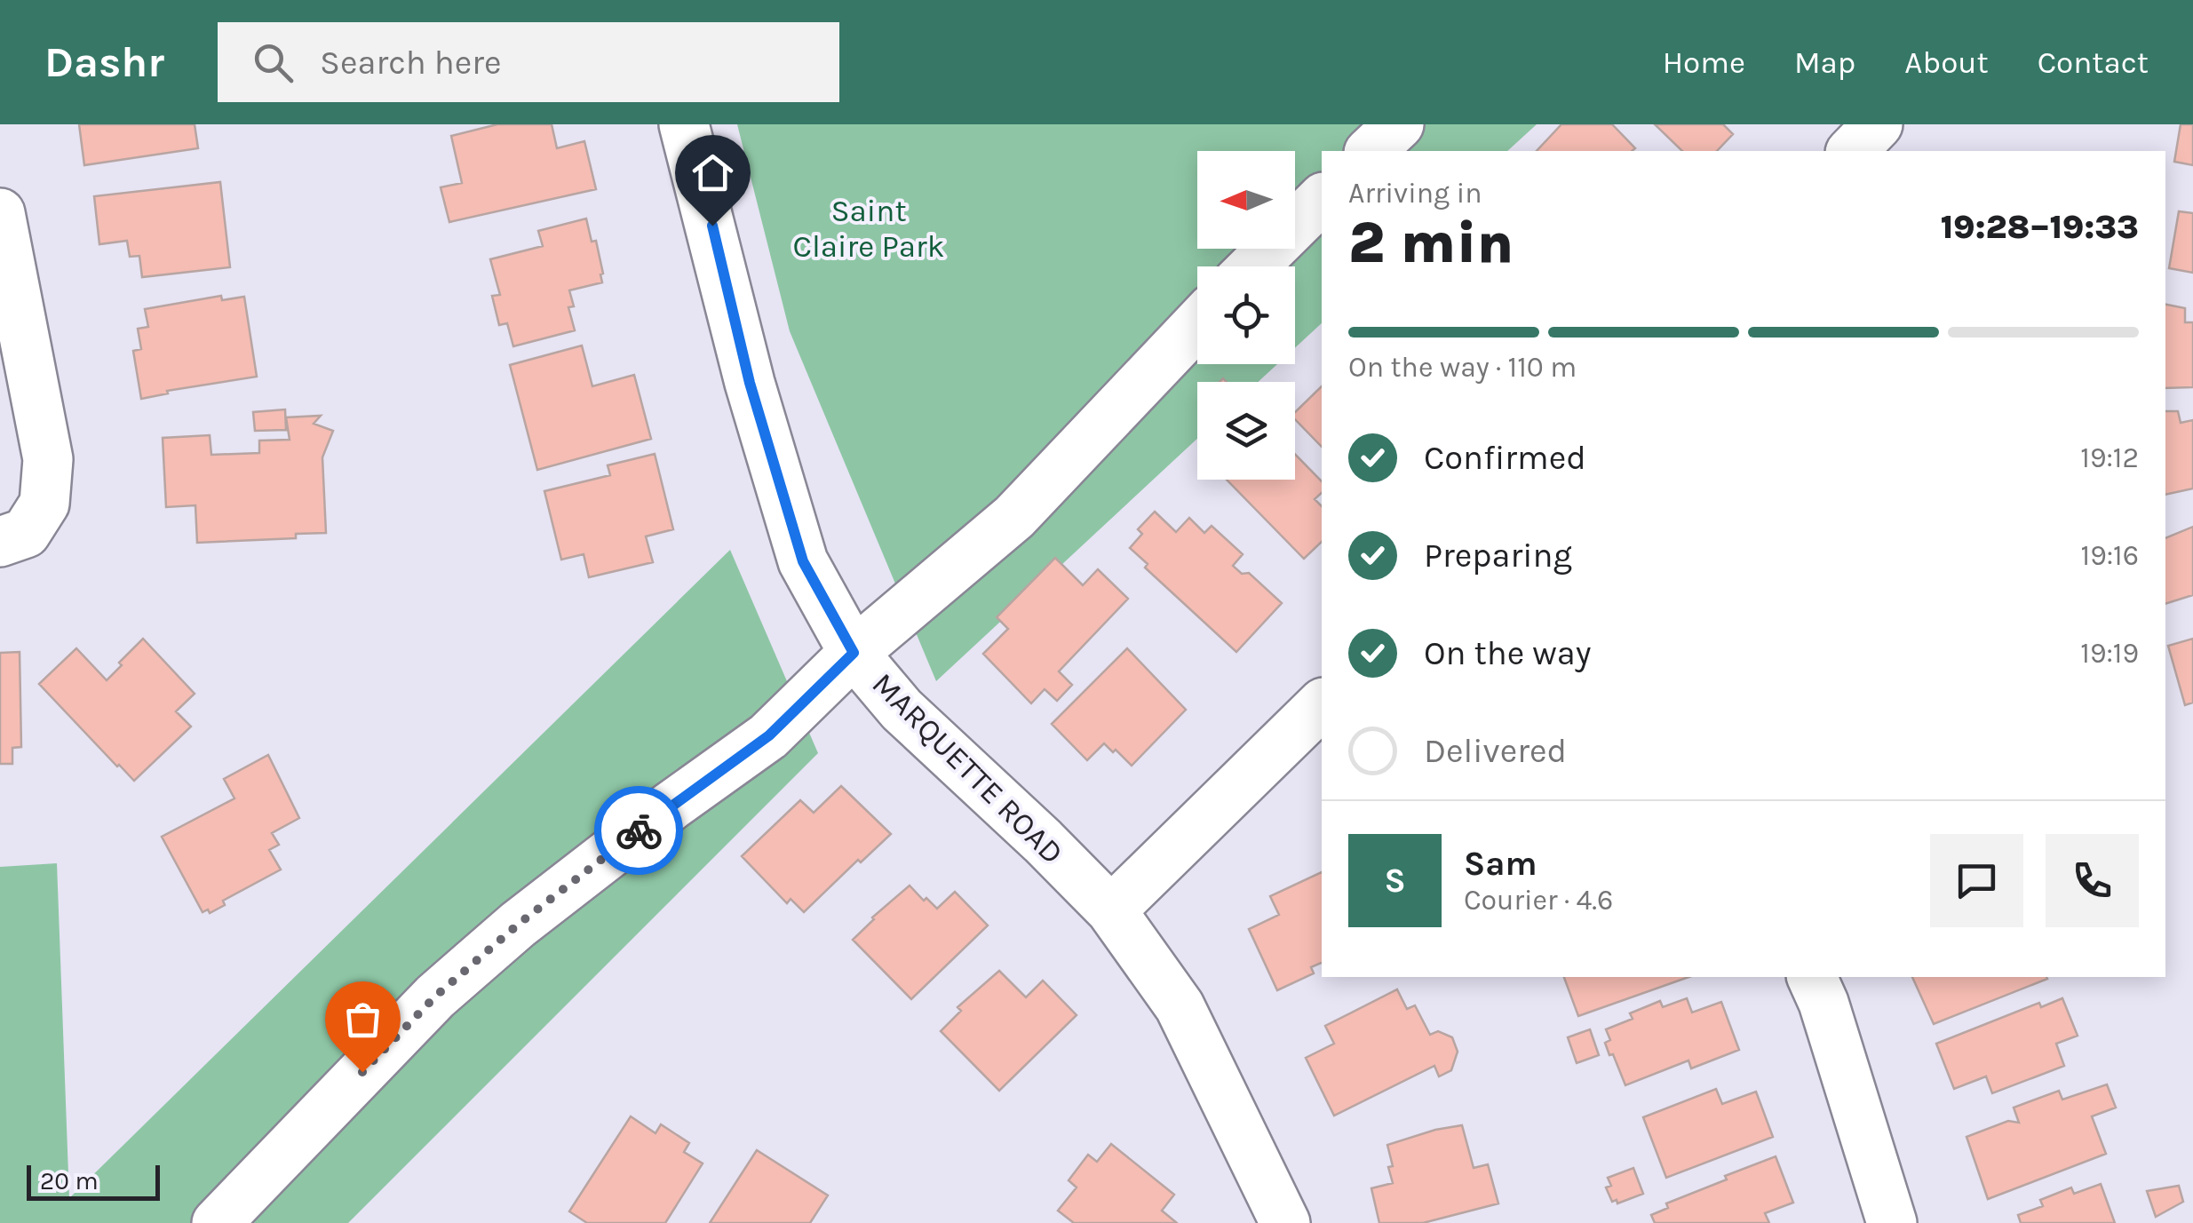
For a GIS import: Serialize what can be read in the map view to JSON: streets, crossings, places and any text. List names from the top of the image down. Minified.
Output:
{"streets":{"street":["MARQUETTE ROAD"]},"parks":["Saint Claire Park"],"scale_bar":"20 m","north":"left","page":{"header":"Dashr","search":"Search here","nav":["Home","Map","About","Contact"],"heading":["2 min","Arriving in","19:28–19:33"],"panel":["Sam","Courier · 4.6"],"bar":"On the way · 110 m","list":[["Confirmed","19:12"],["Preparing","19:16"],["On the way","19:19"],"Delivered"],"round":"S","scale":"20 m"}}
